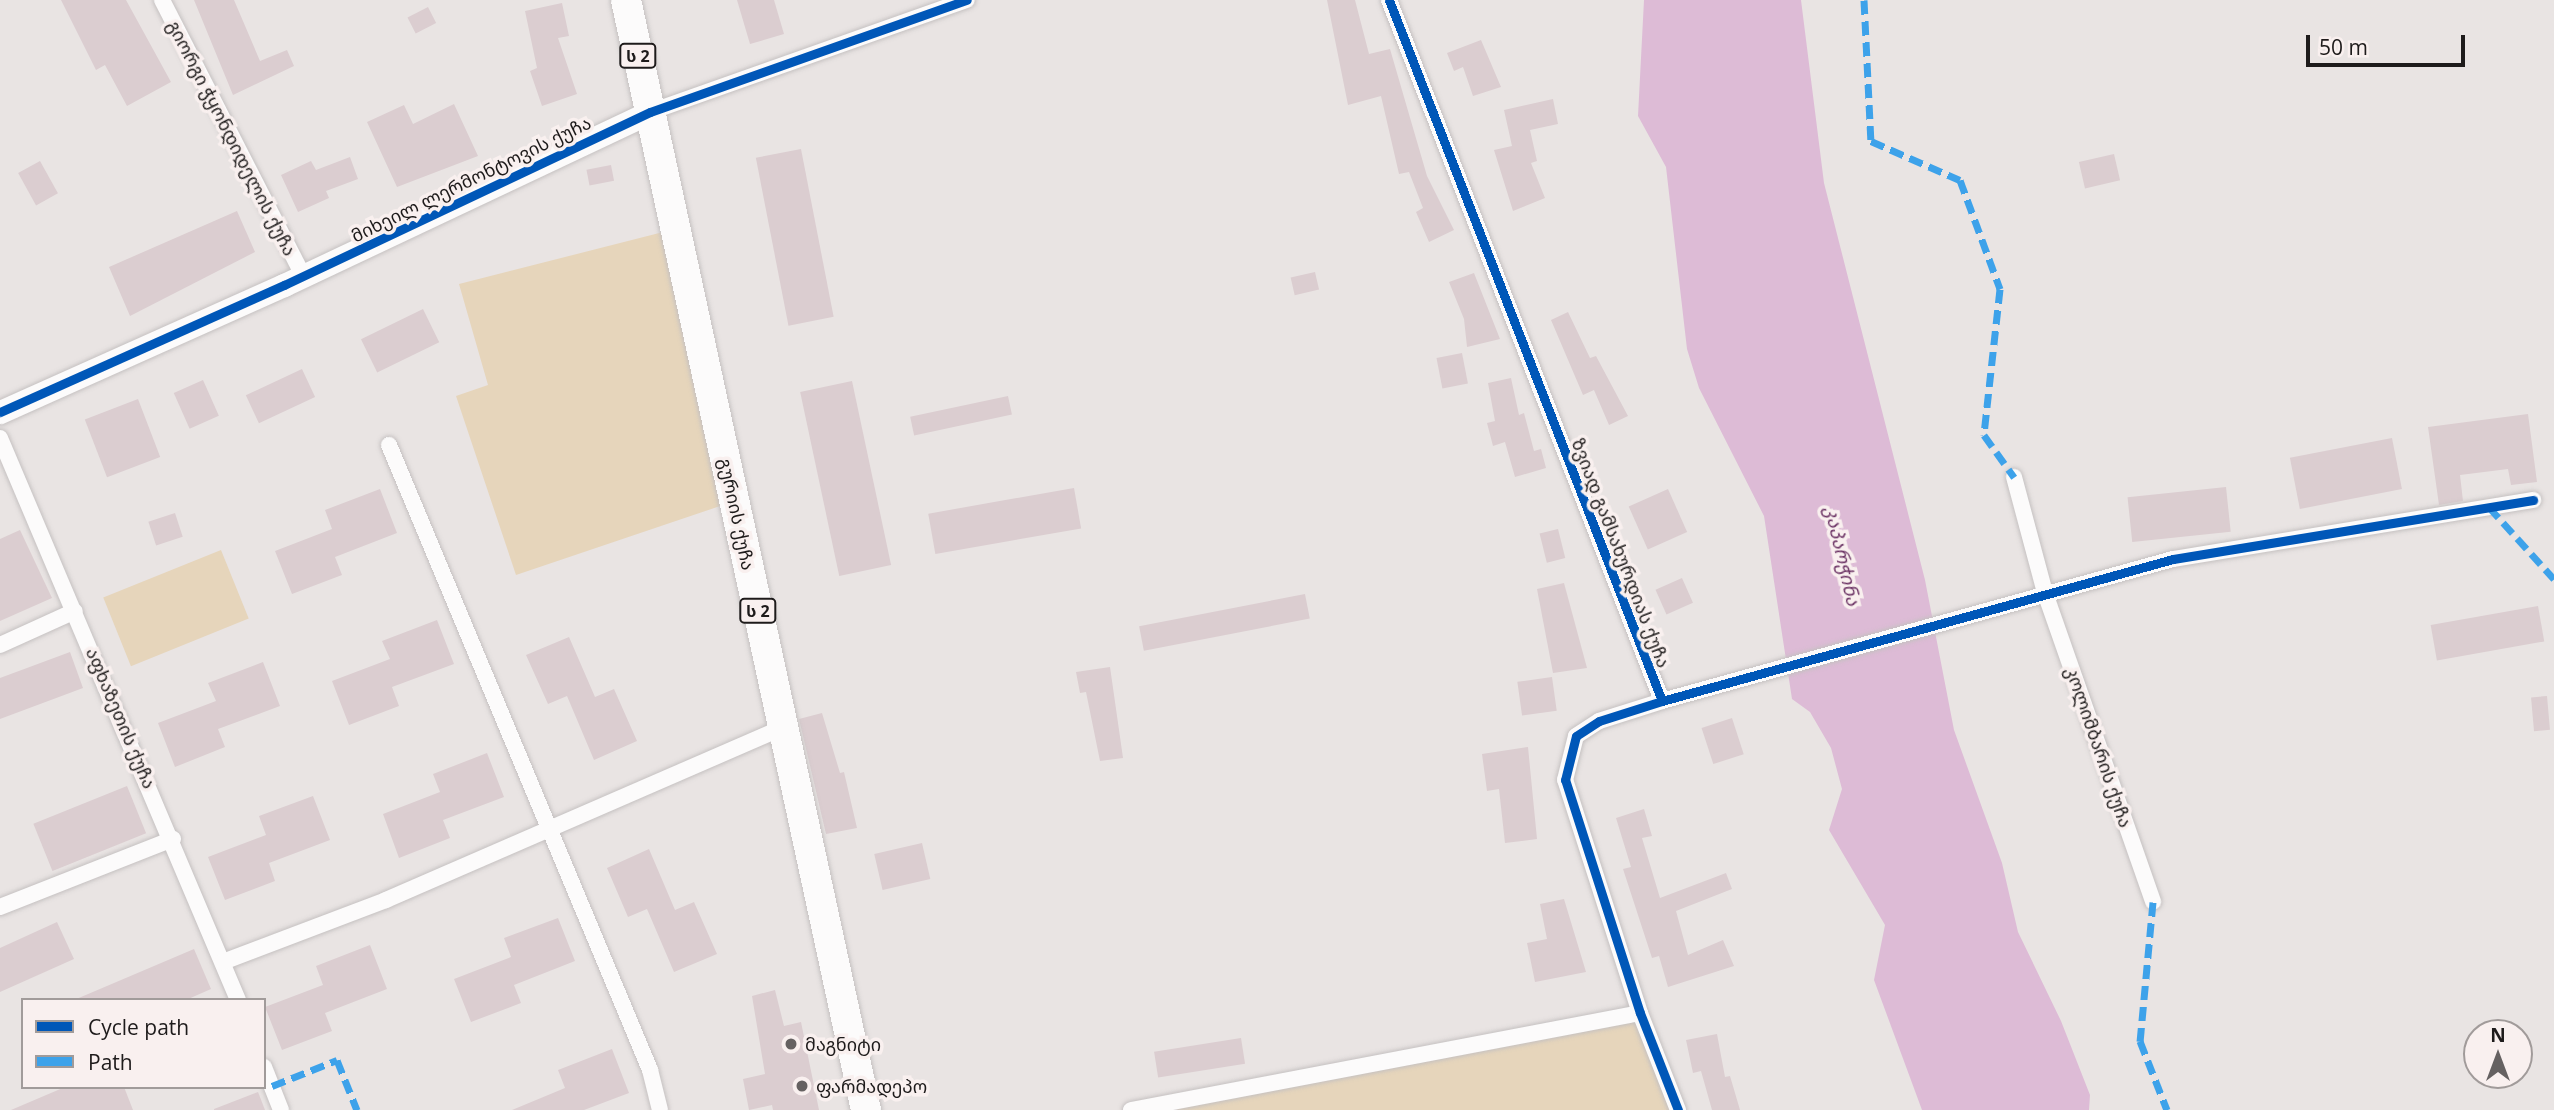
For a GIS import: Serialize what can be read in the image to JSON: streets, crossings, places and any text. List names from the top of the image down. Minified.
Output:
{"streets":{"highway":["ს 2","გურიის ქუჩა"],"street":["გიორგი ჭყონდიდელის ქუჩა","მიხეილ ლერმონტოვის ქუჩა","ზვიად გამსახურდიას ქუჩა","აფხაზეთის ქუჩა","კოლიმბარის ქუჩა"]},"crossings":[["გიორგი ჭყონდიდელის ქუჩა","მიხეილ ლერმონტოვის ქუჩა"],["მიხეილ ლერმონტოვის ქუჩა","გურიის ქუჩა"]],"water":["კაპარჭინა"],"places":["მაგნიტი","ფარმადეპო"],"legend":["Cycle path","Path"],"scale_bar":"50 m","north":"top"}
